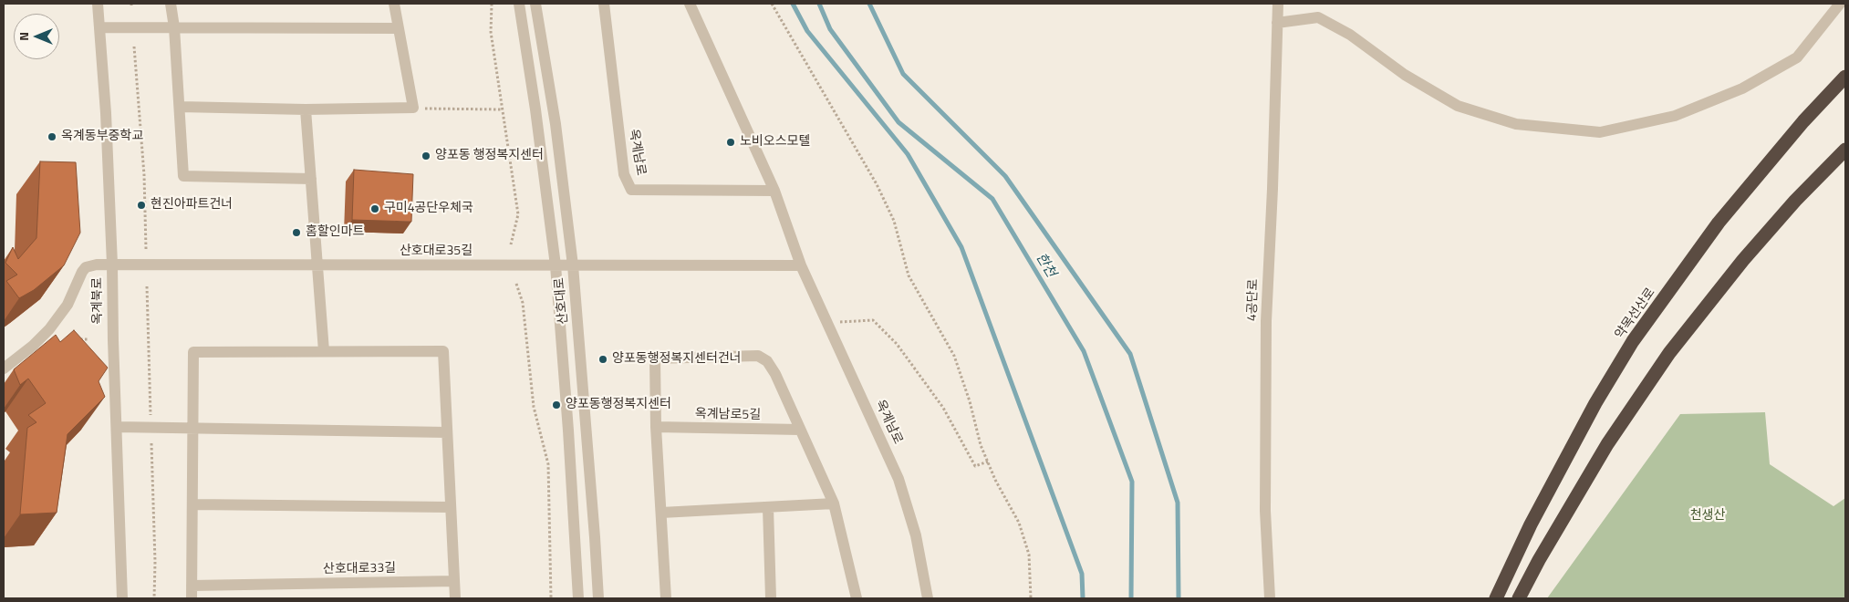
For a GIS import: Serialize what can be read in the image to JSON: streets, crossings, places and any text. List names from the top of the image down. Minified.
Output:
{"streets":{"highway":["약목선산로"],"street":["옥계남로","산호대로35길","4공단로","옥계북로","산호대로","옥계남로5길","산호대로33길"]},"crossings":[["산호대로35길","옥계북로"],["산호대로35길","산호대로"]],"water":["한천"],"parks":["천생산"],"places":["옥계동부중학교","노비오스모텔","양포동 행정복지센터","현진아파트건너","구미4공단우체국","홈할인마트","양포동행정복지센터건너","양포동행정복지센터"],"north":"left"}
